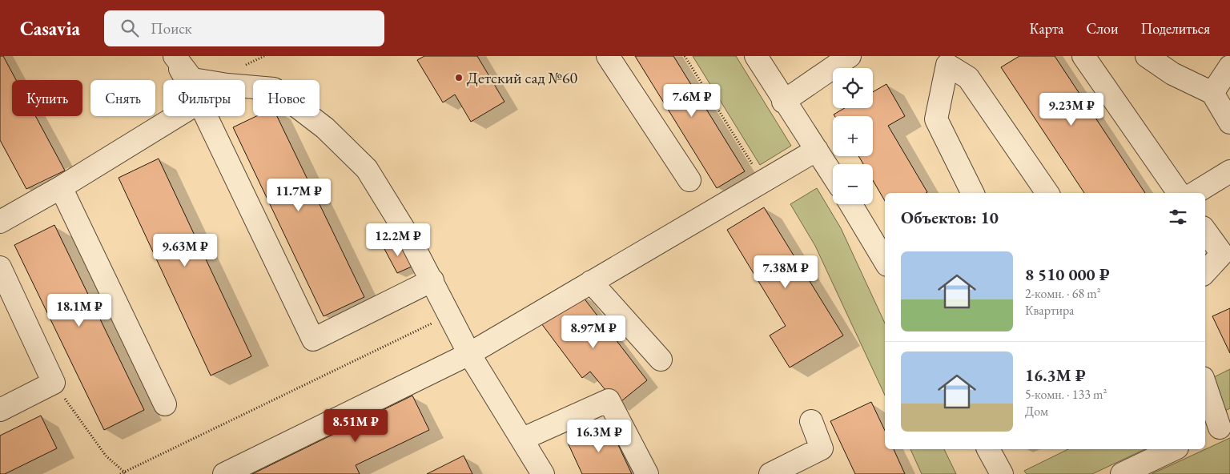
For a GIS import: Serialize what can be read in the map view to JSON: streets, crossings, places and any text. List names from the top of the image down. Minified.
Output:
{"places":["Детский сад №60"],"page":{"header":"Casavia","search":"Поиск","nav":["Карта","Слои","Поделиться"],"map_buttons":["+","−"],"chip":["Купить","Снять","Фильтры","Новое"],"price":["7.6M ₽","9.23M ₽","11.7M ₽","12.2M ₽","9.63M ₽","7.38M ₽","18.1M ₽","8.97M ₽","8.51M ₽","16.3M ₽"],"heading":"Объектов: 10","list":[{"name":"8 510 000 ₽","note":"2-комн. · 68 m² · Квартира"},{"name":"16.3M ₽","note":"5-комн. · 133 m² · Дом"}]}}
